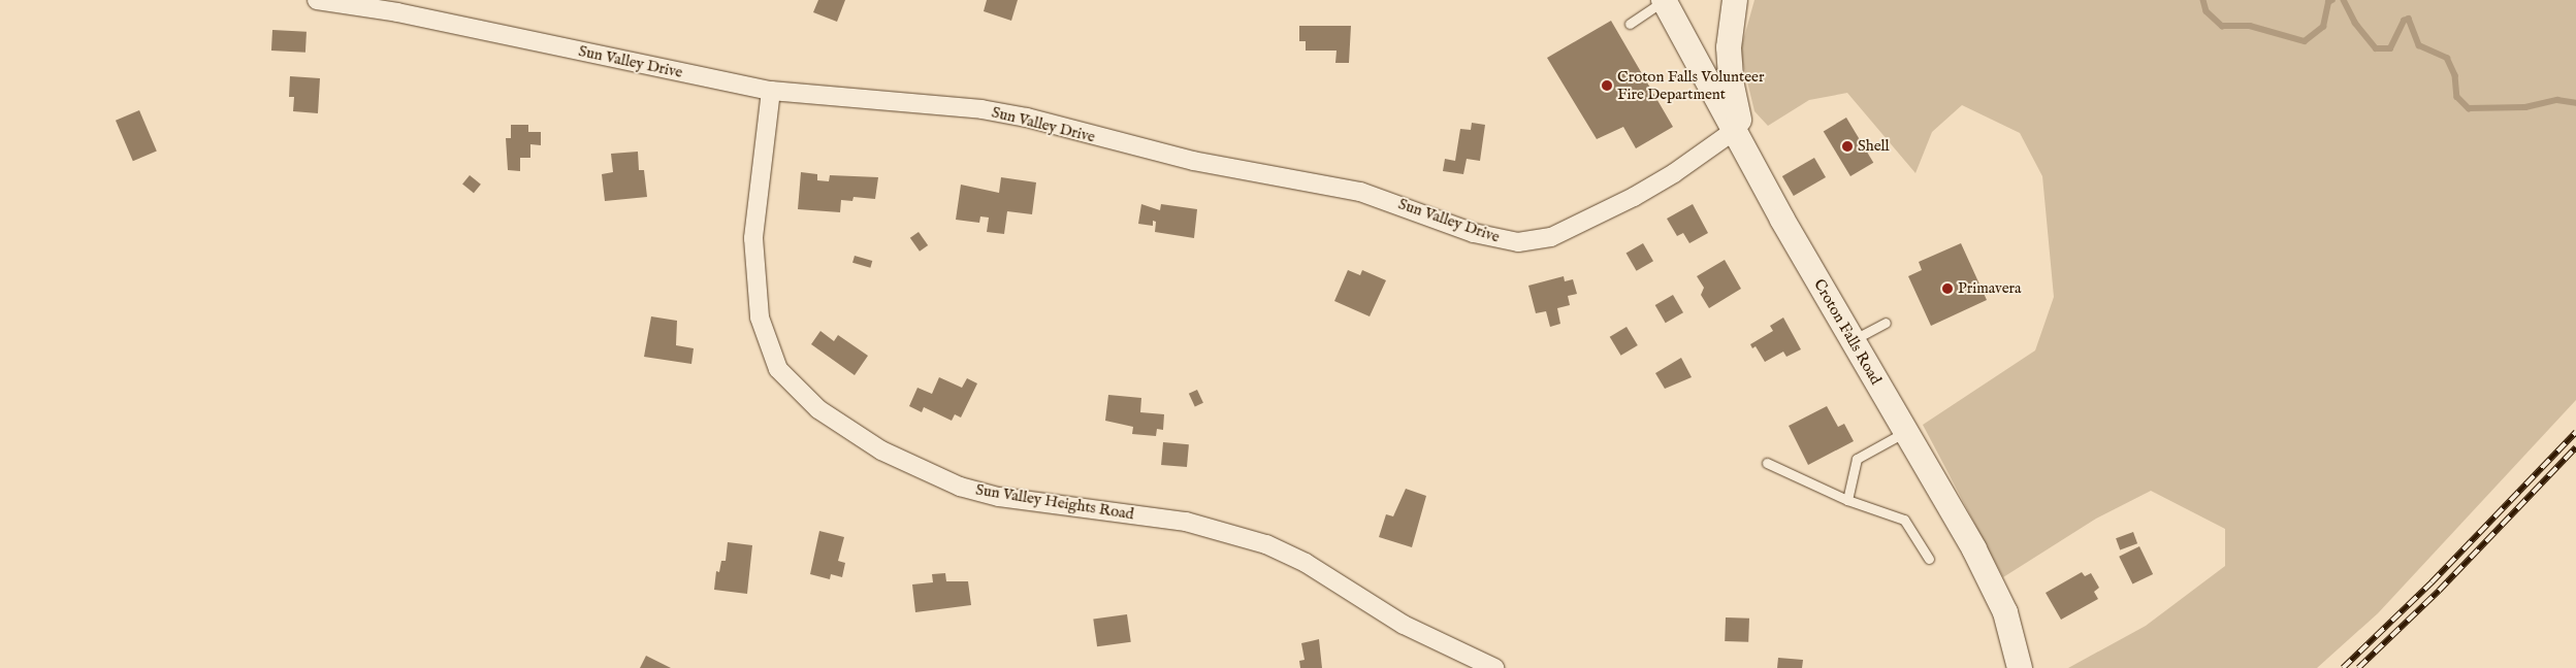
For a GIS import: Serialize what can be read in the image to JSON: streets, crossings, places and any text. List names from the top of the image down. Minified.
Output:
{"streets":{"main road":["Croton Falls Road"],"street":["Sun Valley Drive","Sun Valley Heights Road"]},"crossings":[["Sun Valley Drive","Croton Falls Road"],["Sun Valley Drive","Sun Valley Heights Road"]],"places":["Croton Falls Volunteer Fire Department","Shell","Primavera"]}
